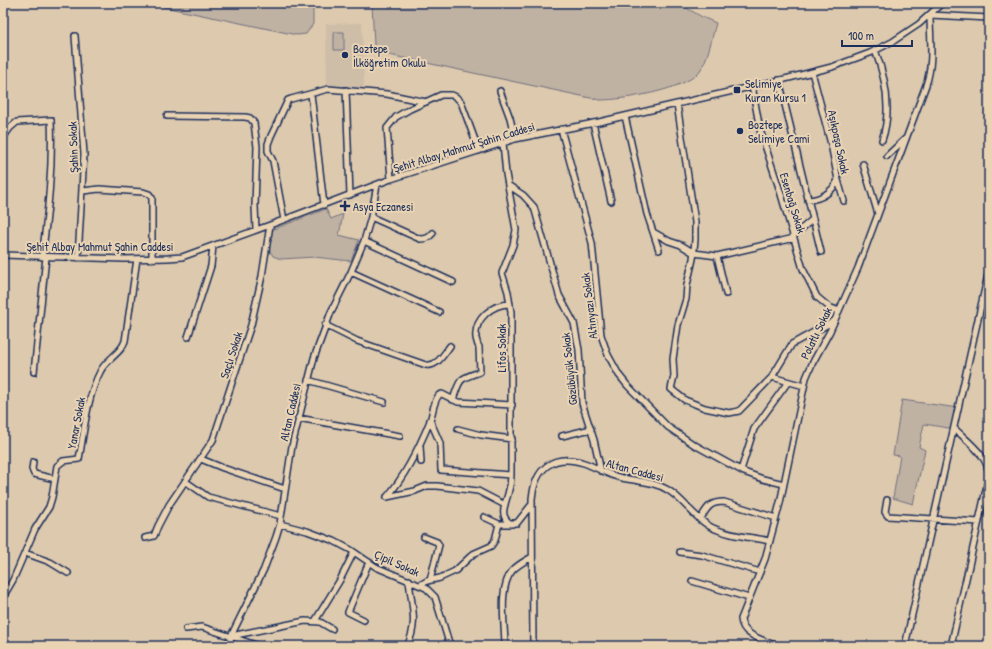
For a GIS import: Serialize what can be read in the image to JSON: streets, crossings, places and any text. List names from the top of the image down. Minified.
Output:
{"streets":{"street":["Aşıkpaşa Sokak","Şahin Sokak","Şehit Albay Mahmut Şahin Caddesi","Esenbağ Sokak","Altınyazı Sokak","Polatlı Sokak","Lifos Sokak","Saçlı Sokak","Gözübüyük Sokak","Altan Caddesi","Yanar Sokak","Çipil Sokak"]},"crossings":[["Aşıkpaşa Sokak","Şehit Albay Mahmut Şahin Caddesi"],["Şahin Sokak","Şehit Albay Mahmut Şahin Caddesi"],["Şehit Albay Mahmut Şahin Caddesi","Esenbağ Sokak"],["Şehit Albay Mahmut Şahin Caddesi","Altınyazı Sokak"],["Şehit Albay Mahmut Şahin Caddesi","Polatlı Sokak"],["Şehit Albay Mahmut Şahin Caddesi","Lifos Sokak"],["Şehit Albay Mahmut Şahin Caddesi","Saçlı Sokak"],["Şehit Albay Mahmut Şahin Caddesi","Altan Caddesi"],["Şehit Albay Mahmut Şahin Caddesi","Yanar Sokak"],["Esenbağ Sokak","Polatlı Sokak"],["Altınyazı Sokak","Polatlı Sokak"],["Polatlı Sokak","Altan Caddesi"],["Lifos Sokak","Gözübüyük Sokak"],["Gözübüyük Sokak","Altan Caddesi"],["Altan Caddesi","Çipil Sokak"]],"places":{"other":["Boztepe İlköğretim Okulu","Boztepe Selimiye Cami"],"transit":["Selimiye Kuran Kursu 1"],"health":["Asya Eczanesi"]},"scale_bar":"100 m"}
